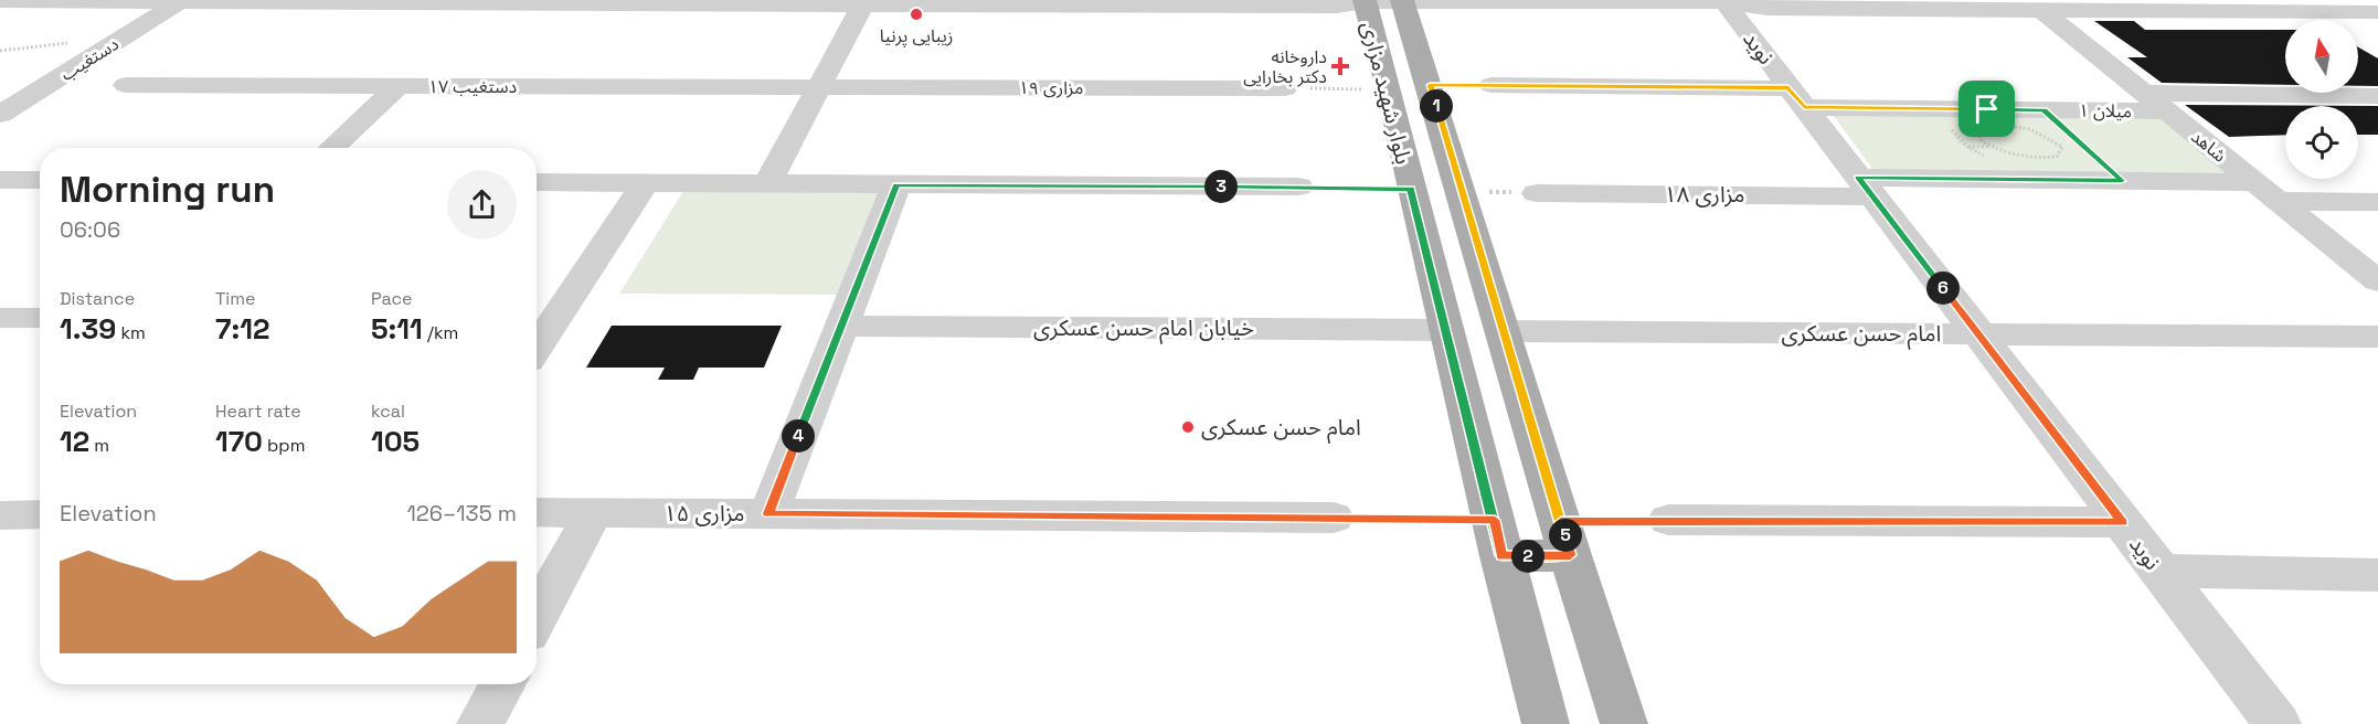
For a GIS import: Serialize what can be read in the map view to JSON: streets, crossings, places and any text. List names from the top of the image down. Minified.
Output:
{"streets":{"main road":["بلوار شهید مزاری"],"street":["نوید","دستغیب","دستغیب ۱۷","مزاری ۱۹","میلان ۱","شاهد","مزاری ۱۸","خیابان امام حسن عسکری","امام حسن عسکری","مزاری ۱۵"]},"crossings":[["نوید","میلان ۱"],["نوید","مزاری ۱۸"],["نوید","امام حسن عسکری"],["دستغیب ۱۷","مزاری ۱۹"],["بلوار شهید مزاری","خیابان امام حسن عسکری"],["بلوار شهید مزاری","امام حسن عسکری"],["میلان ۱","شاهد"],["شاهد","مزاری ۱۸"]],"places":{"other":["زیبایی پرنیا","امام حسن عسکری"],"health":["داروخانه دکتر بخارایی"]},"north":"top","page":{"pins":["1","3","6","4","5","2"],"heading":["Morning run","06:06"],"stats":[["Distance","1.39 km"],["Time","7:12"],["Pace","5:11 /km"],["Elevation","12 m"],["Heart rate","170 bpm"],["kcal","105"]],"chart":["Elevation","126–135 m"]}}
